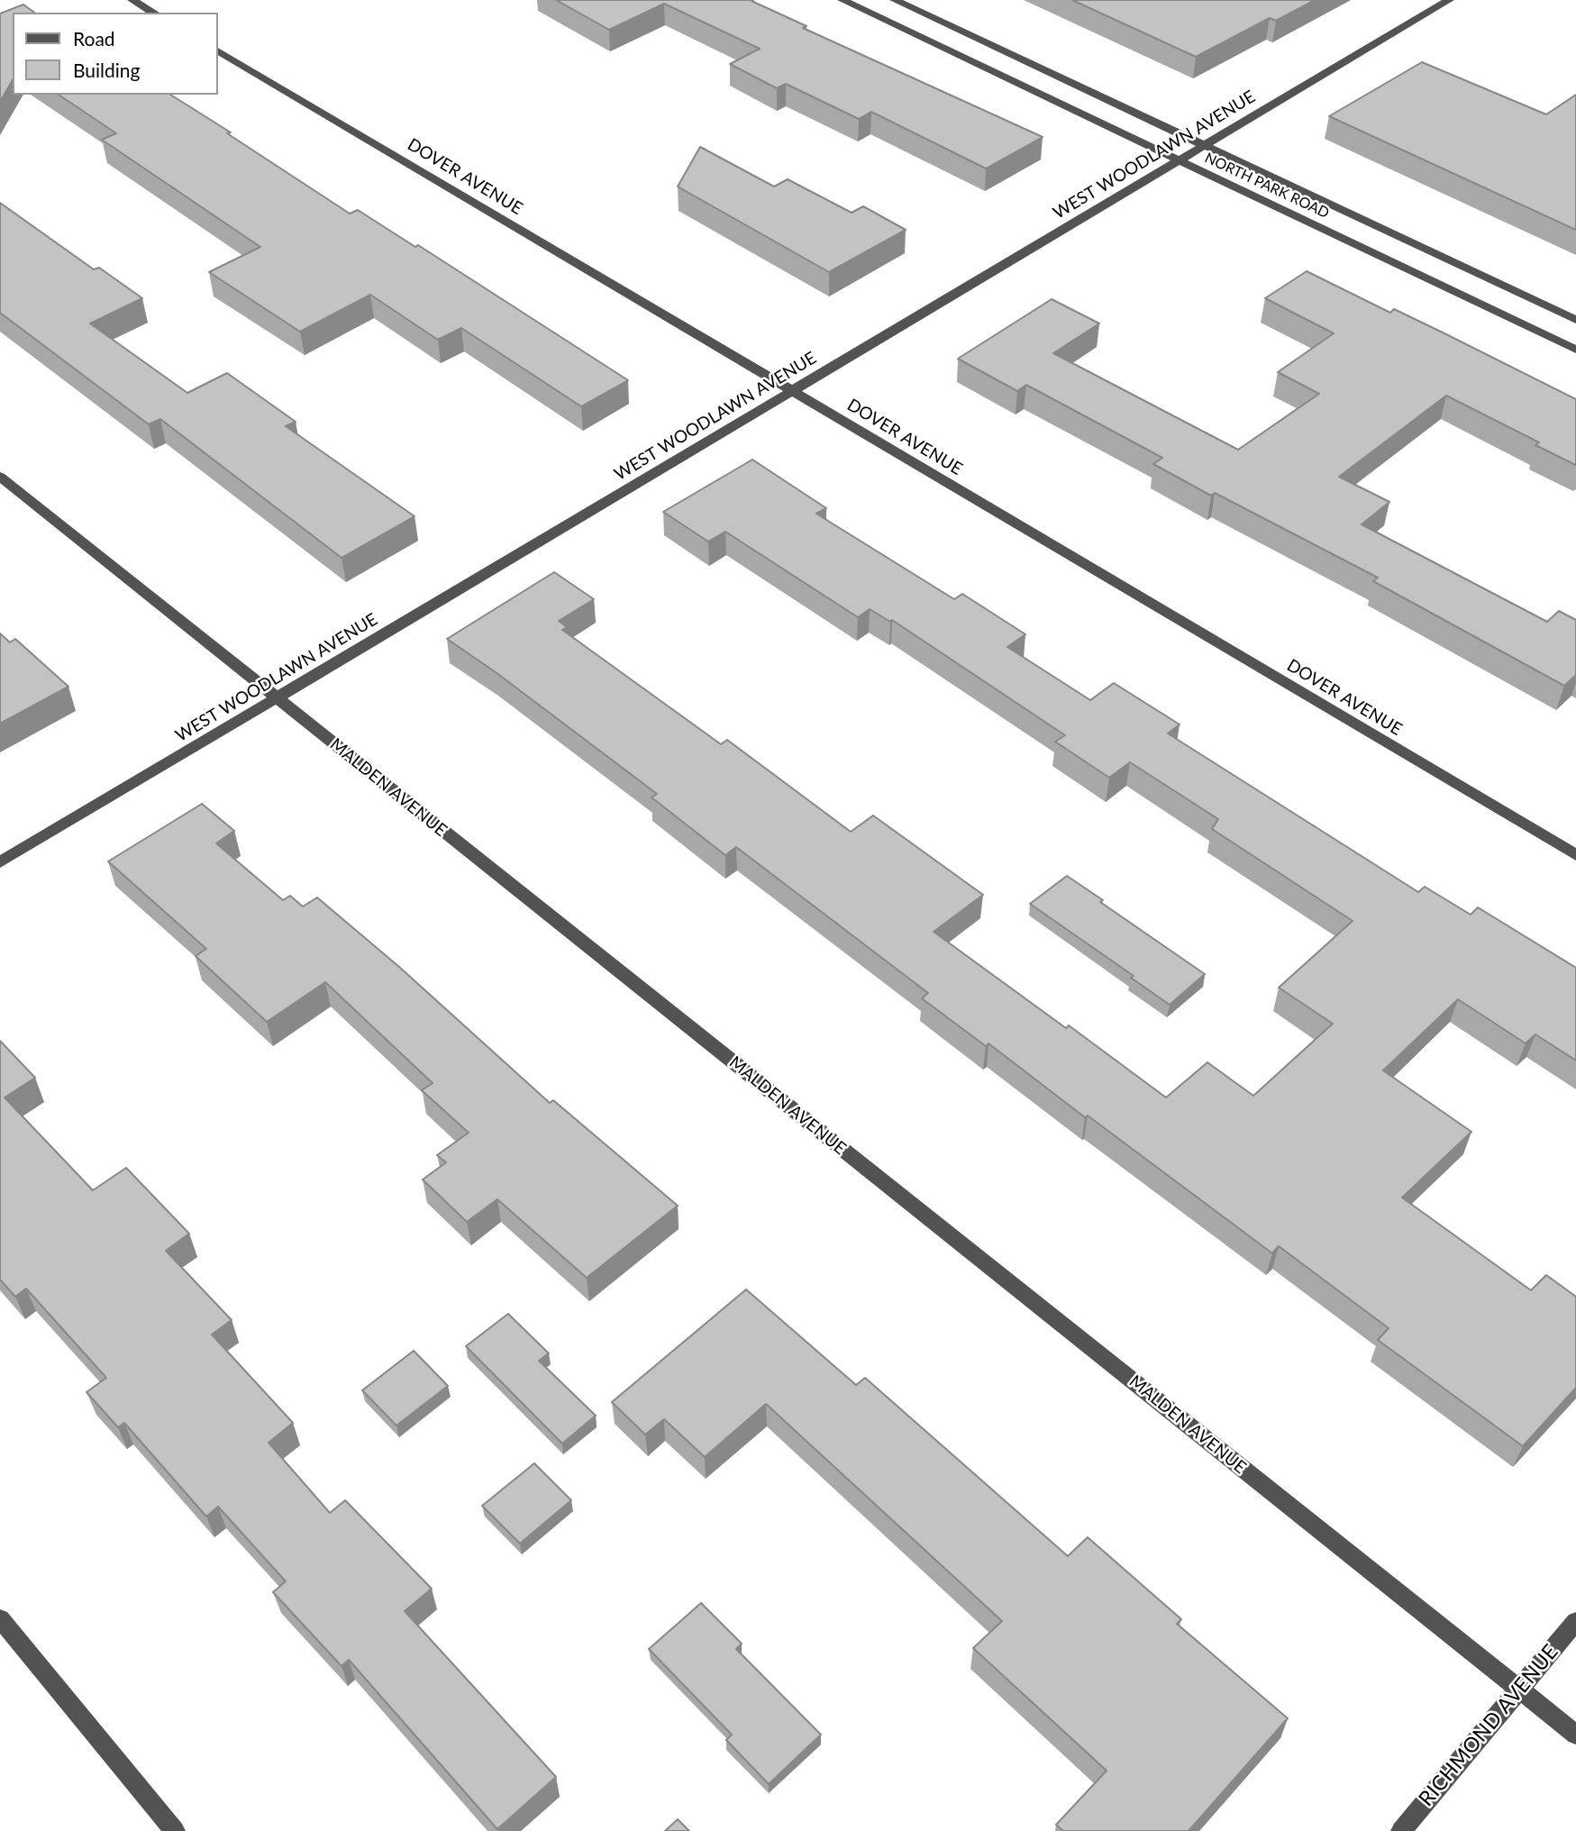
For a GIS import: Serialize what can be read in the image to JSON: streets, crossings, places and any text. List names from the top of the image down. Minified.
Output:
{"streets":{"street":["WEST WOODLAWN AVENUE","DOVER AVENUE","NORTH PARK ROAD","MALDEN AVENUE","RICHMOND AVENUE"]},"crossings":[["WEST WOODLAWN AVENUE","DOVER AVENUE"],["WEST WOODLAWN AVENUE","NORTH PARK ROAD"],["WEST WOODLAWN AVENUE","MALDEN AVENUE"],["MALDEN AVENUE","RICHMOND AVENUE"]],"legend":["Road","Building"]}
